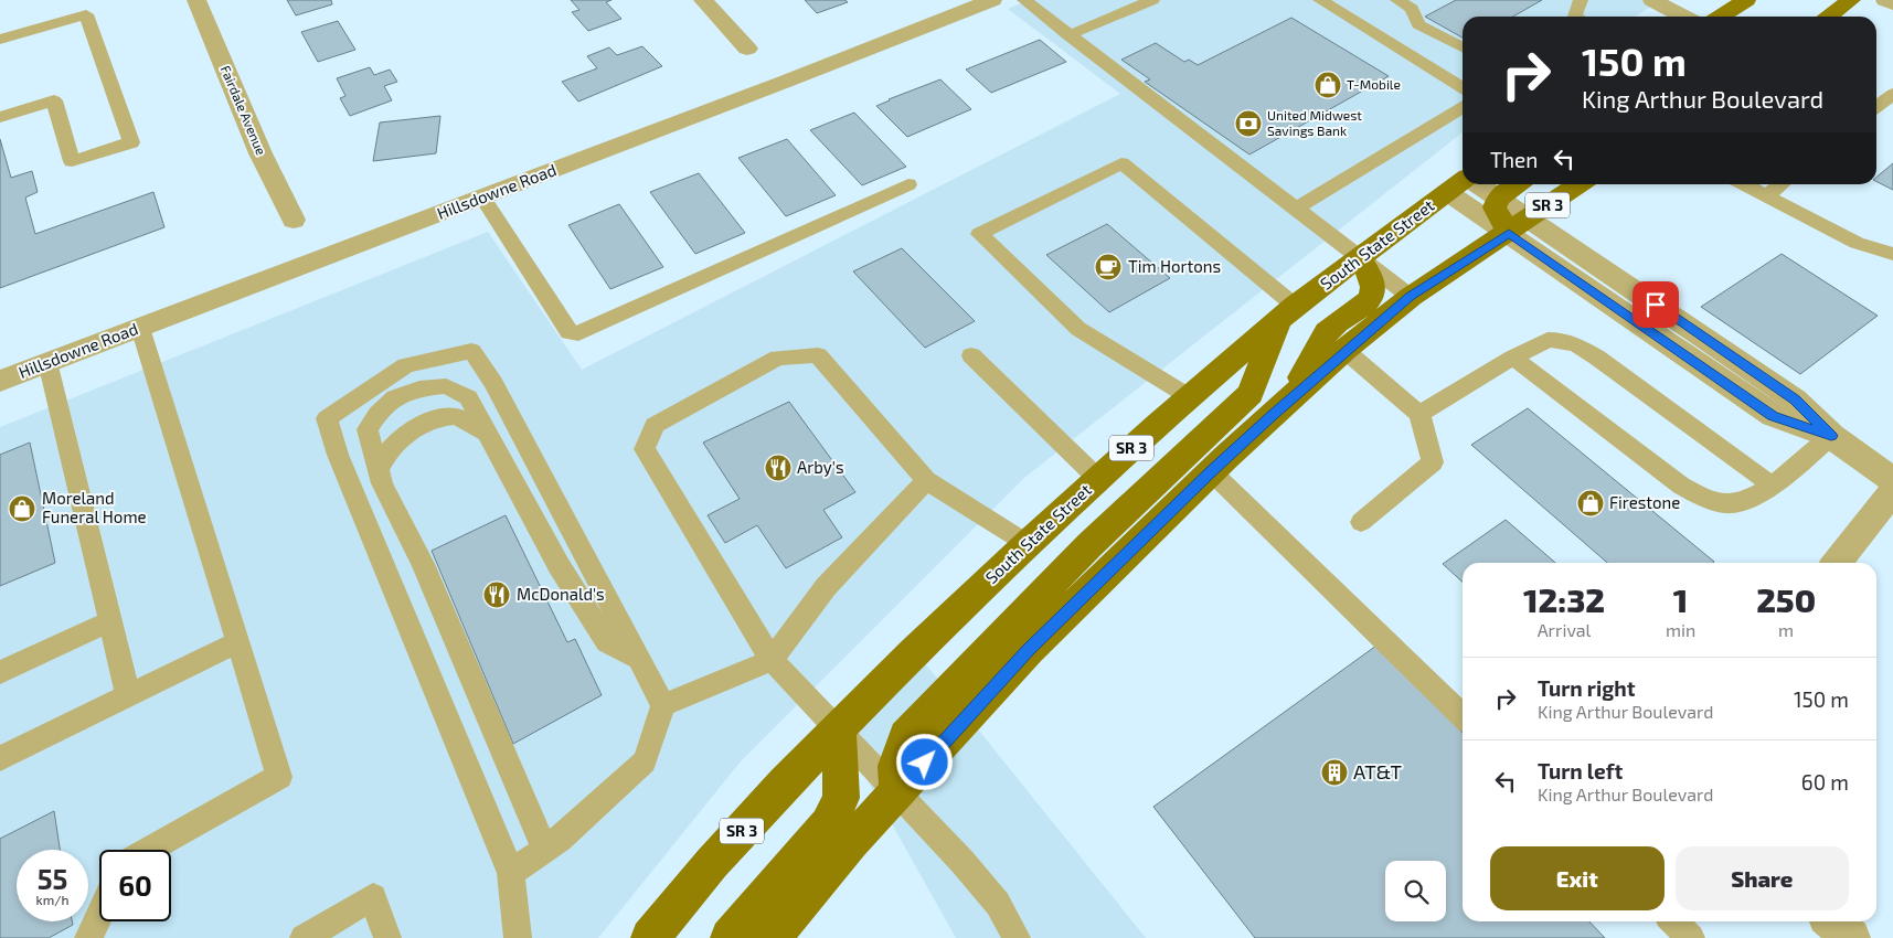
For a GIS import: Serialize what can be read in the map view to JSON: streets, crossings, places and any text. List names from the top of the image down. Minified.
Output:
{"streets":{"main road":["SR 3","South State Street"],"street":["Fairdale Avenue","Hillsdowne Road"]},"places":{"shop":["T-Mobile","Firestone","Moreland Funeral Home"],"bank":["United Midwest Savings Bank"],"cafe":["Tim Hortons"],"restaurant":["Arby's","McDonald's"],"building":["AT&T"]},"page":{"turn":["150 m","King Arthur Boulevard"],"then":"Then","eta":["12:32","Arrival","1","min","250","m"],"list":[{"name":"Turn right","note":"King Arthur Boulevard","value":"150 m"},{"name":"Turn left","note":"King Arthur Boulevard","value":"60 m"}],"buttons":["Exit","Share"],"speed":"55 km/h","limit":"60"}}
